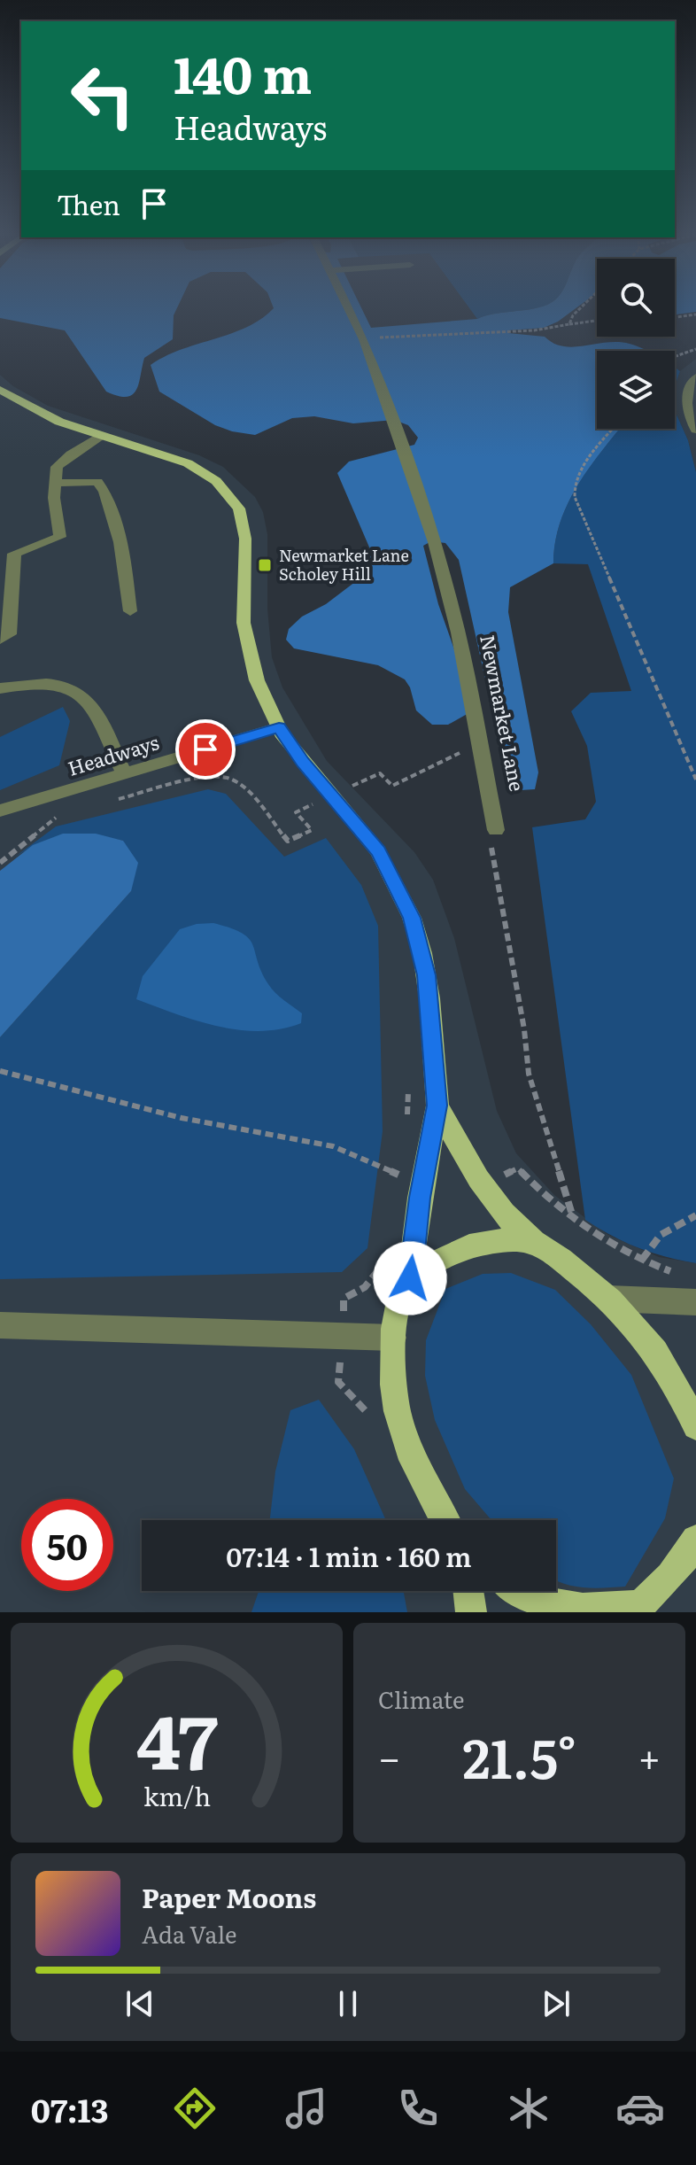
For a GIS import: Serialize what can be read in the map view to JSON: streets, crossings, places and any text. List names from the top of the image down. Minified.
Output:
{"streets":{"street":["Newmarket Lane","Headways"]},"places":{"transit":["Newmarket Lane Scholey Hill"]},"page":{"turn":["140 m","Headways"],"then":"Then","limit":"50","trip":"07:14 · 1 min · 160 m","tile":"Climate","heat":["−","21.5°","+"],"song":["Paper Moons","Ada Vale"],"tabs":"07:13","gauge":["47","km/h"]}}
